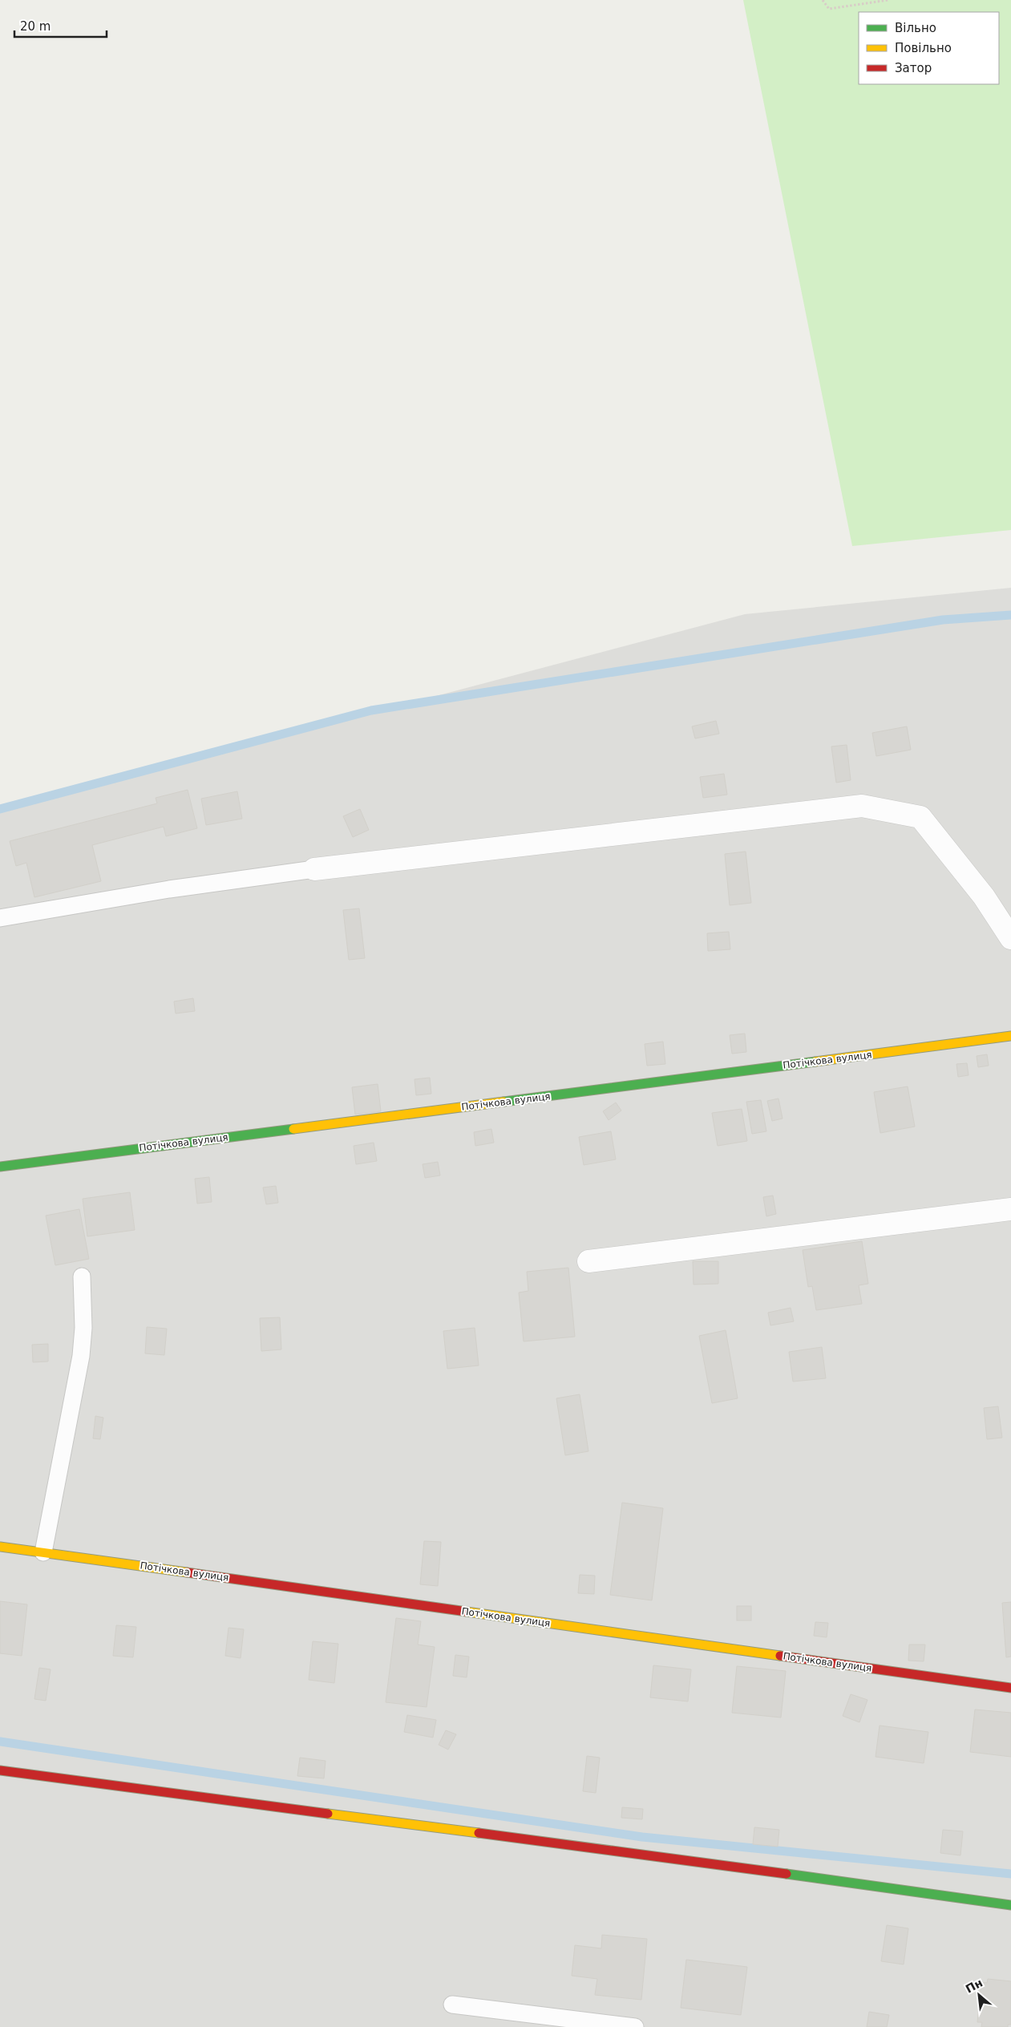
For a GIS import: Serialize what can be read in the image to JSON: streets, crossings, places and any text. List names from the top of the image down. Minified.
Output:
{"streets":{"street":["Потічкова вулиця"]},"legend":["Вільно","Повільно","Затор"],"scale_bar":"20 m","north":"top left"}
